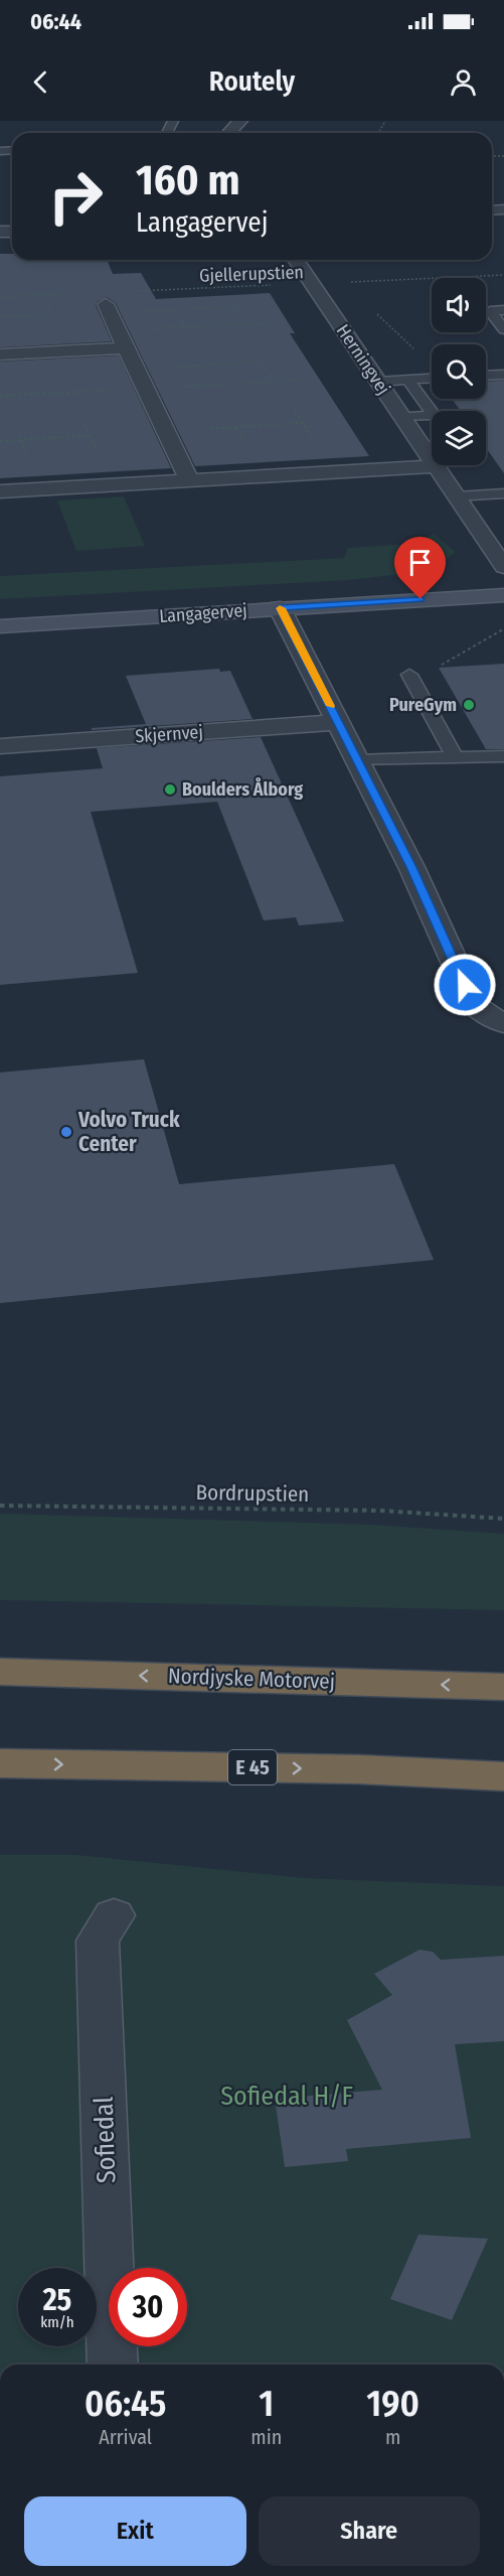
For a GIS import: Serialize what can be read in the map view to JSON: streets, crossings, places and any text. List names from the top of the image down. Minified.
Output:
{"streets":{"highway":["Nordjyske Motorvej","E 45"],"street":["Herningvej","Langagervej","Skjernvej","Sofiedal"],"path":["Gjellerupstien","Bordrupstien"]},"crossings":[["Gjellerupstien","Herningvej"]],"parks":["Sofiedal H/F"],"places":["PureGym","Boulders Ålborg","Volvo Truck Center"],"page":{"status":"06:44","header":"Routely","turn":["160 m","Langagervej"],"speed":"25 km/h","limit":"30","eta":["06:45","Arrival","1","min","190","m"],"buttons":["Exit","Share"]}}
